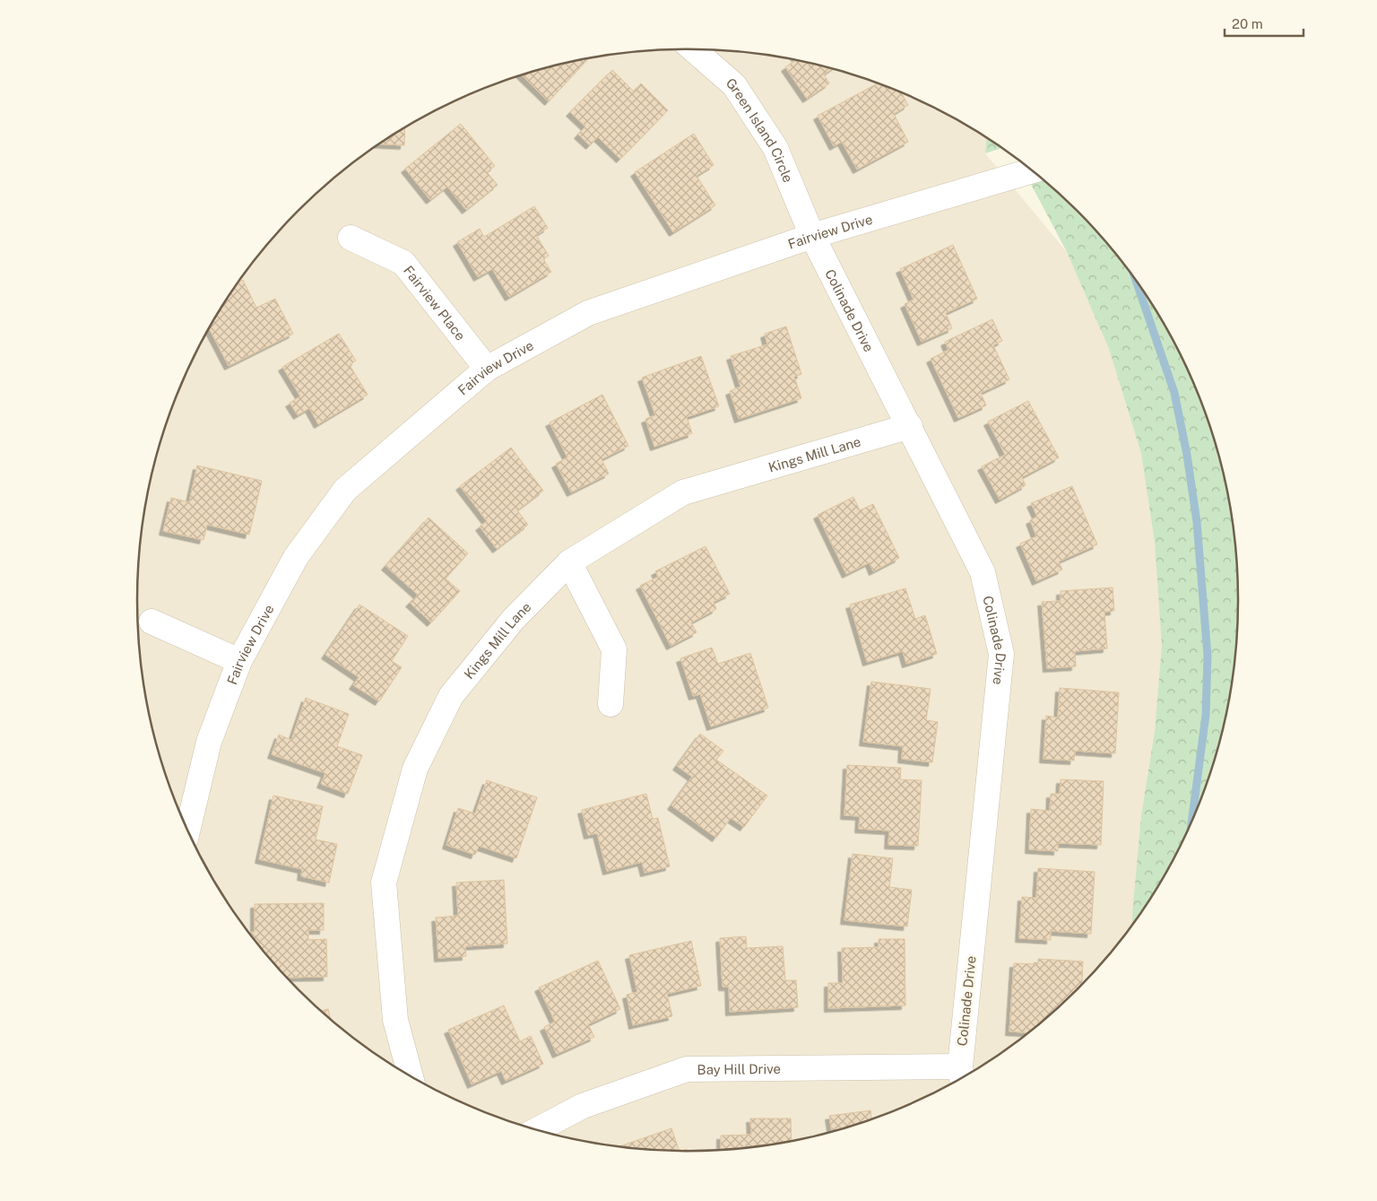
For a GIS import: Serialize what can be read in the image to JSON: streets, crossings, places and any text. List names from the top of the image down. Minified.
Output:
{"streets":{"street":["Green Island Circle","Fairview Drive","Fairview Place","Colinade Drive","Kings Mill Lane","Bay Hill Drive"]},"crossings":[["Green Island Circle","Fairview Drive"],["Green Island Circle","Colinade Drive"],["Fairview Drive","Fairview Place"],["Fairview Drive","Colinade Drive"],["Colinade Drive","Kings Mill Lane"],["Colinade Drive","Bay Hill Drive"]],"scale_bar":"20 m"}
